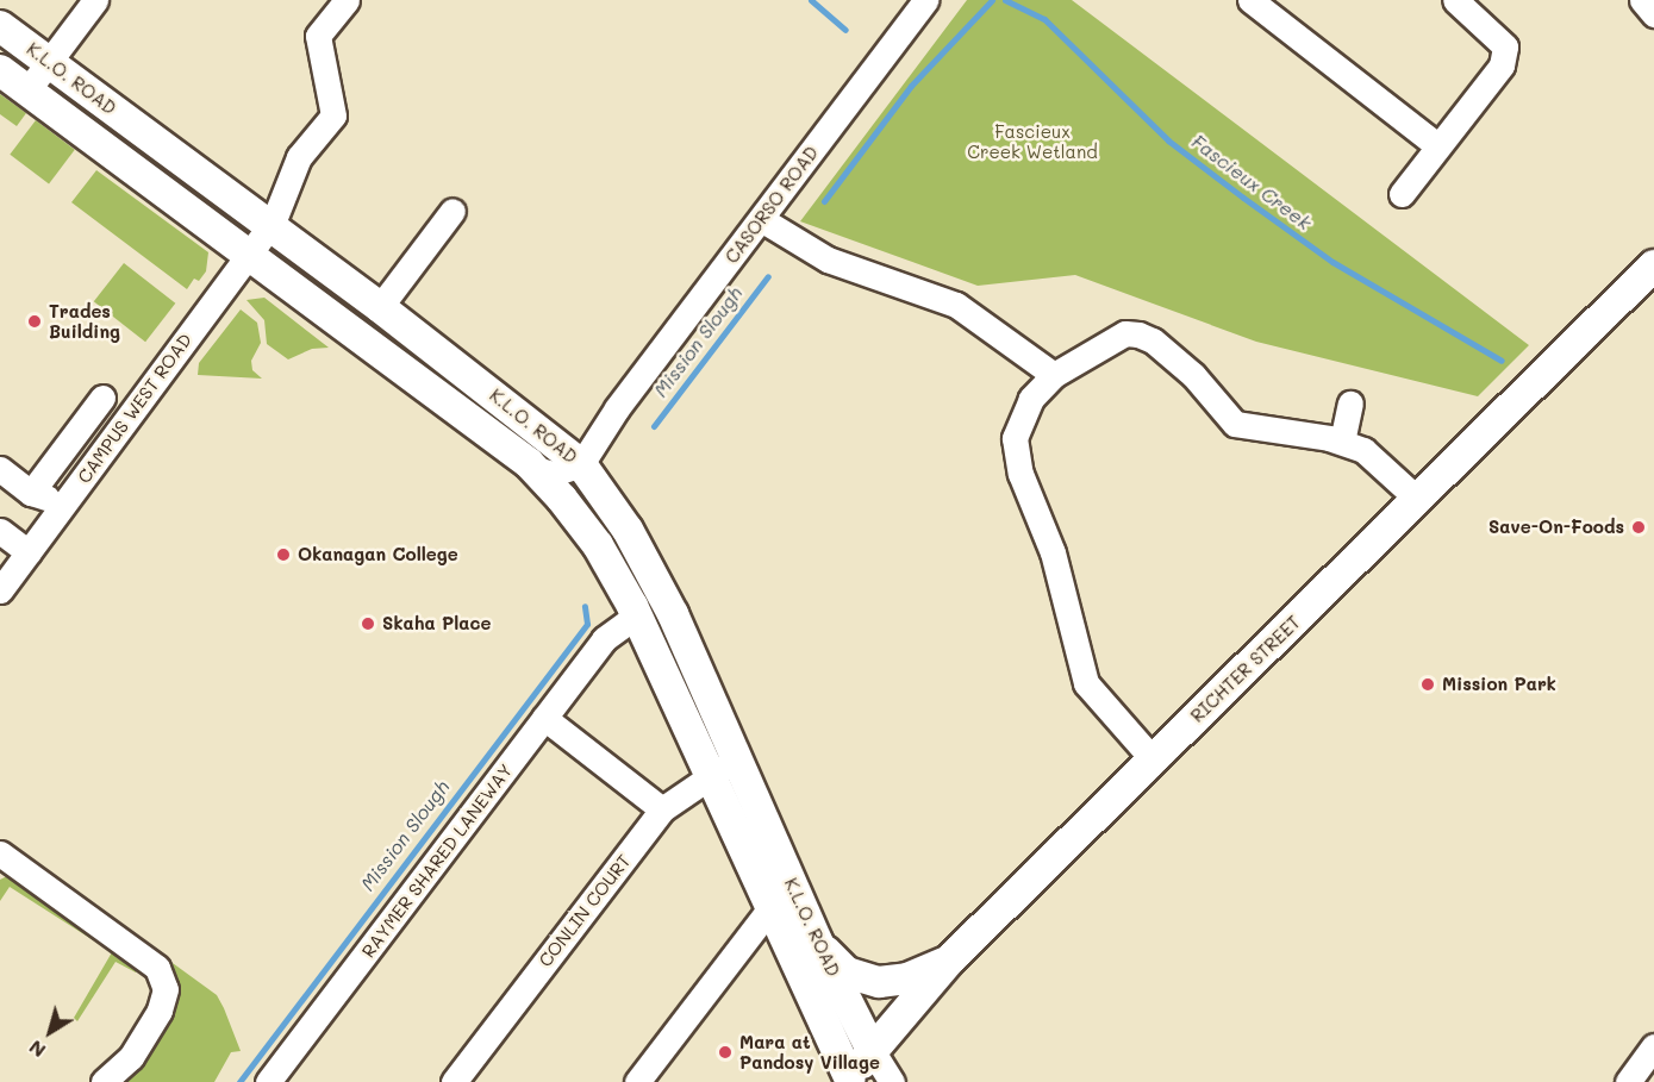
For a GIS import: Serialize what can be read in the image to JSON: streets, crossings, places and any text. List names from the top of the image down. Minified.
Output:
{"streets":{"main road":["K.L.O. ROAD","RICHTER STREET"],"street":["CASORSO ROAD","CAMPUS WEST ROAD","RAYMER SHARED LANEWAY","CONLIN COURT"]},"crossings":[["K.L.O. ROAD","CASORSO ROAD"],["K.L.O. ROAD","CAMPUS WEST ROAD"],["K.L.O. ROAD","RICHTER STREET"],["K.L.O. ROAD","RAYMER SHARED LANEWAY"],["K.L.O. ROAD","CONLIN COURT"]],"water":["Fascieux Creek","Mission Slough"],"parks":["Fascieux Creek Wetland"],"places":["Trades Building","Save-On-Foods","Okanagan College","Skaha Place","Mission Park","Mara at Pandosy Village"],"north":"bottom left"}
